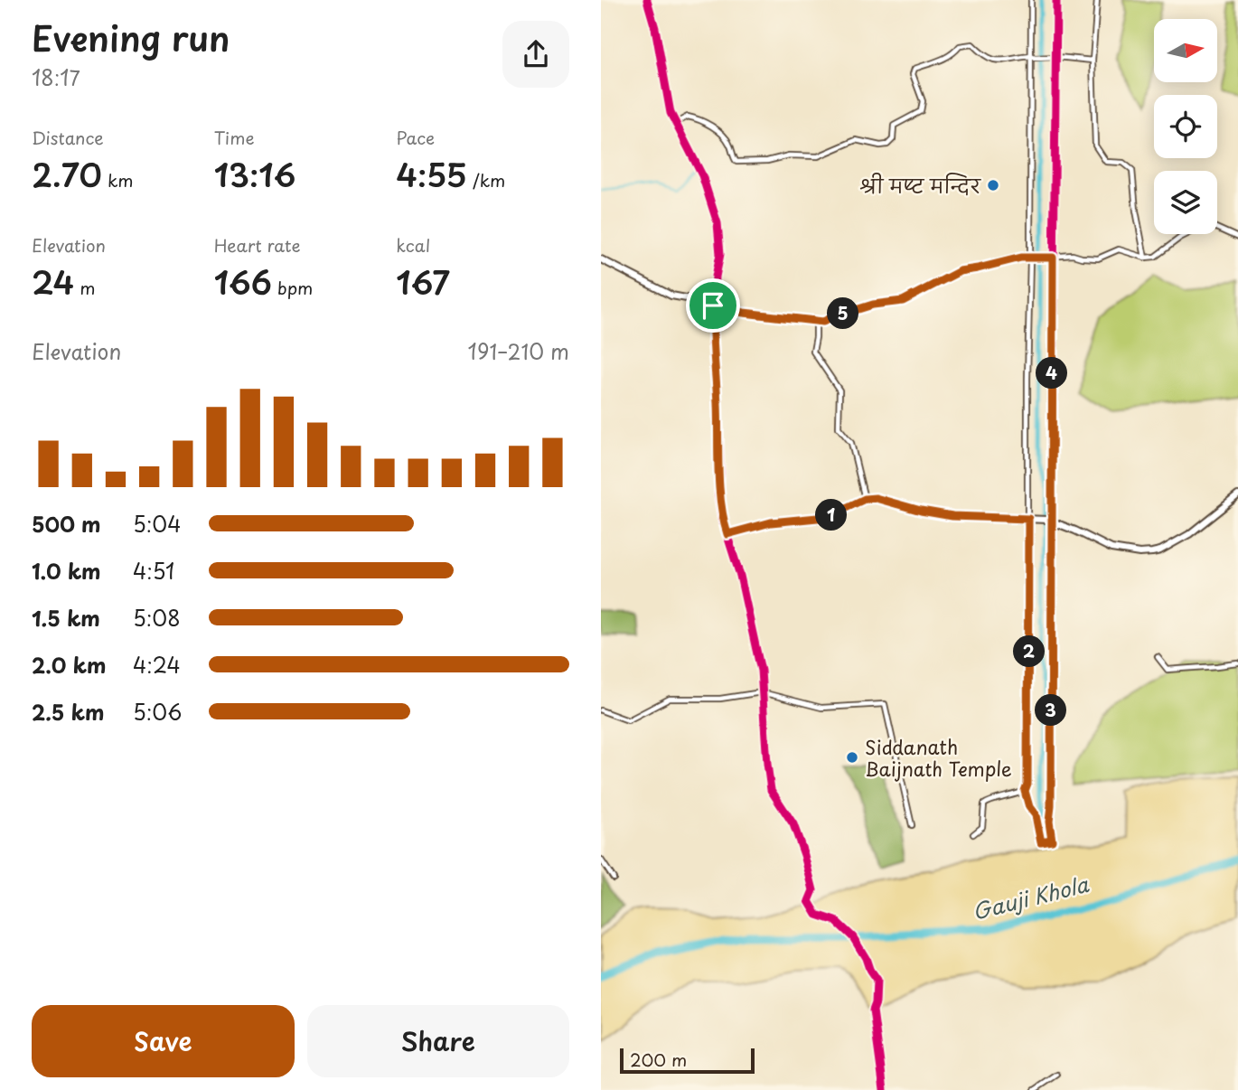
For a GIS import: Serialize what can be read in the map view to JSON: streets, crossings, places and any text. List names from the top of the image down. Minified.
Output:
{"water":["Gauji Khola"],"places":["श्री मष्ट मन्दिर","Siddanath Baijnath Temple"],"scale_bar":"200 m","north":"right","page":{"heading":["Evening run","18:17"],"stats":[["Distance","2.70 km"],["Time","13:16"],["Pace","4:55 /km"],["Elevation","24 m"],["Heart rate","166 bpm"],["kcal","167"]],"pins":["5","4","1","2","3"],"chart":["Elevation","191–210 m"],"list":[{"name":"500 m","note":"5:04"},{"name":"1.0 km","note":"4:51"},{"name":"1.5 km","note":"5:08"},{"name":"2.0 km","note":"4:24"},{"name":"2.5 km","note":"5:06"}],"buttons":["Save","Share"],"scale":"200 m"}}
